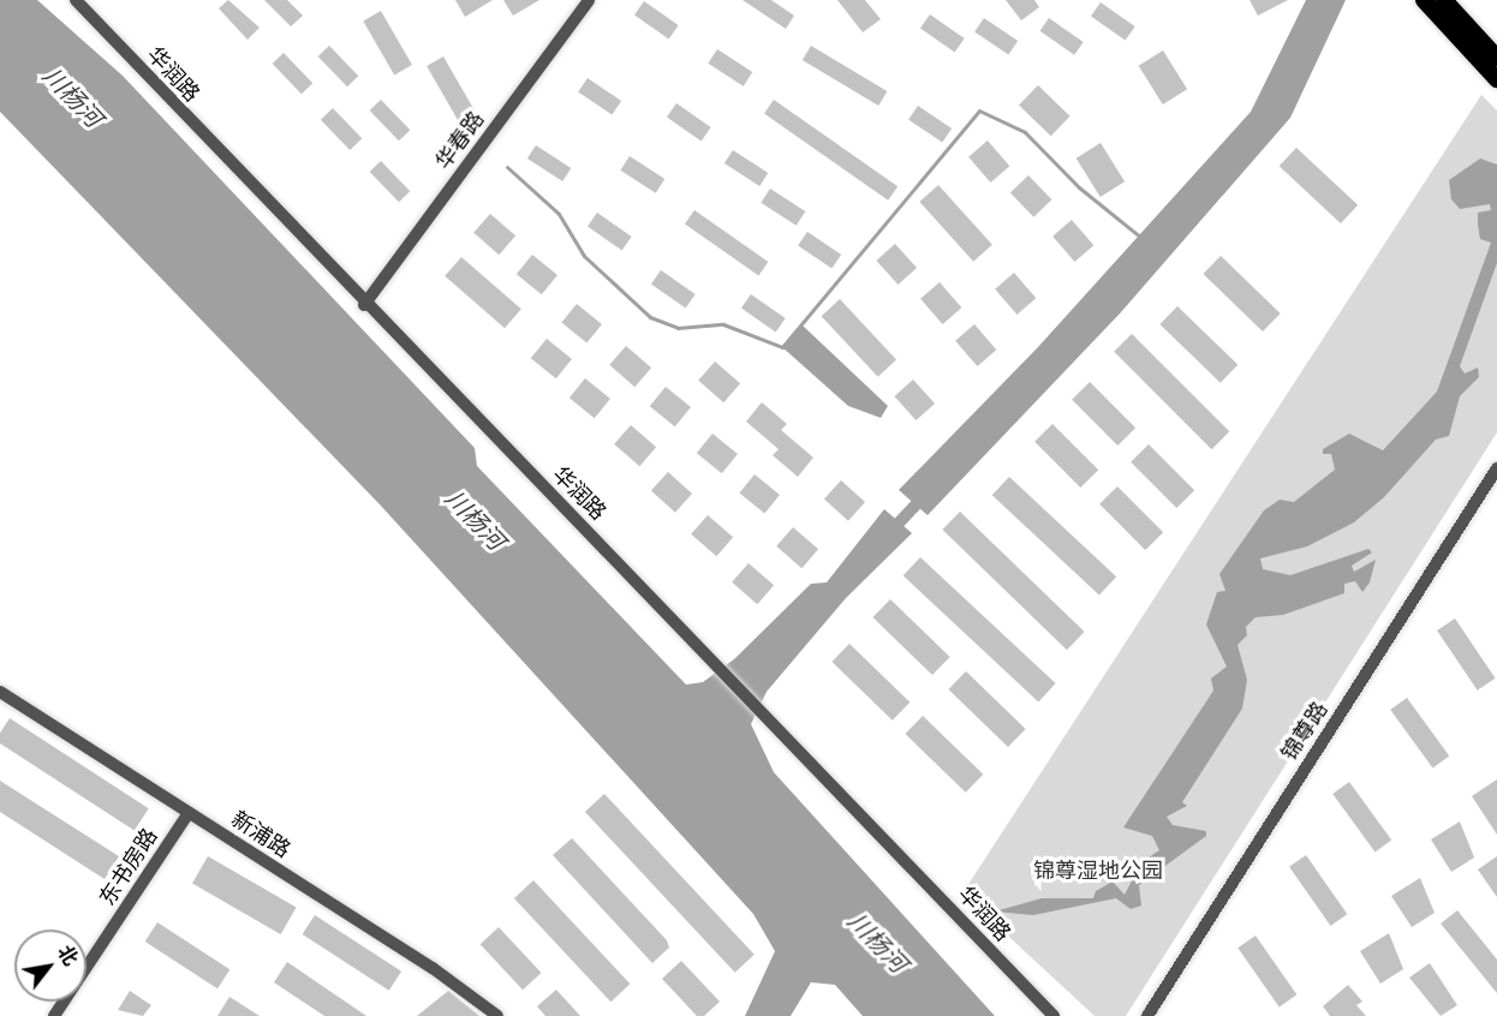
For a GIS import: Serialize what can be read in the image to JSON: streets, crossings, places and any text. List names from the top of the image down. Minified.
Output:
{"streets":{"street":["华润路","华春路","锦尊路","新浦路","东书房路"]},"crossings":[["华润路","华春路"],["新浦路","东书房路"]],"water":["川杨河"],"parks":["锦尊湿地公园"],"north":"top right"}
